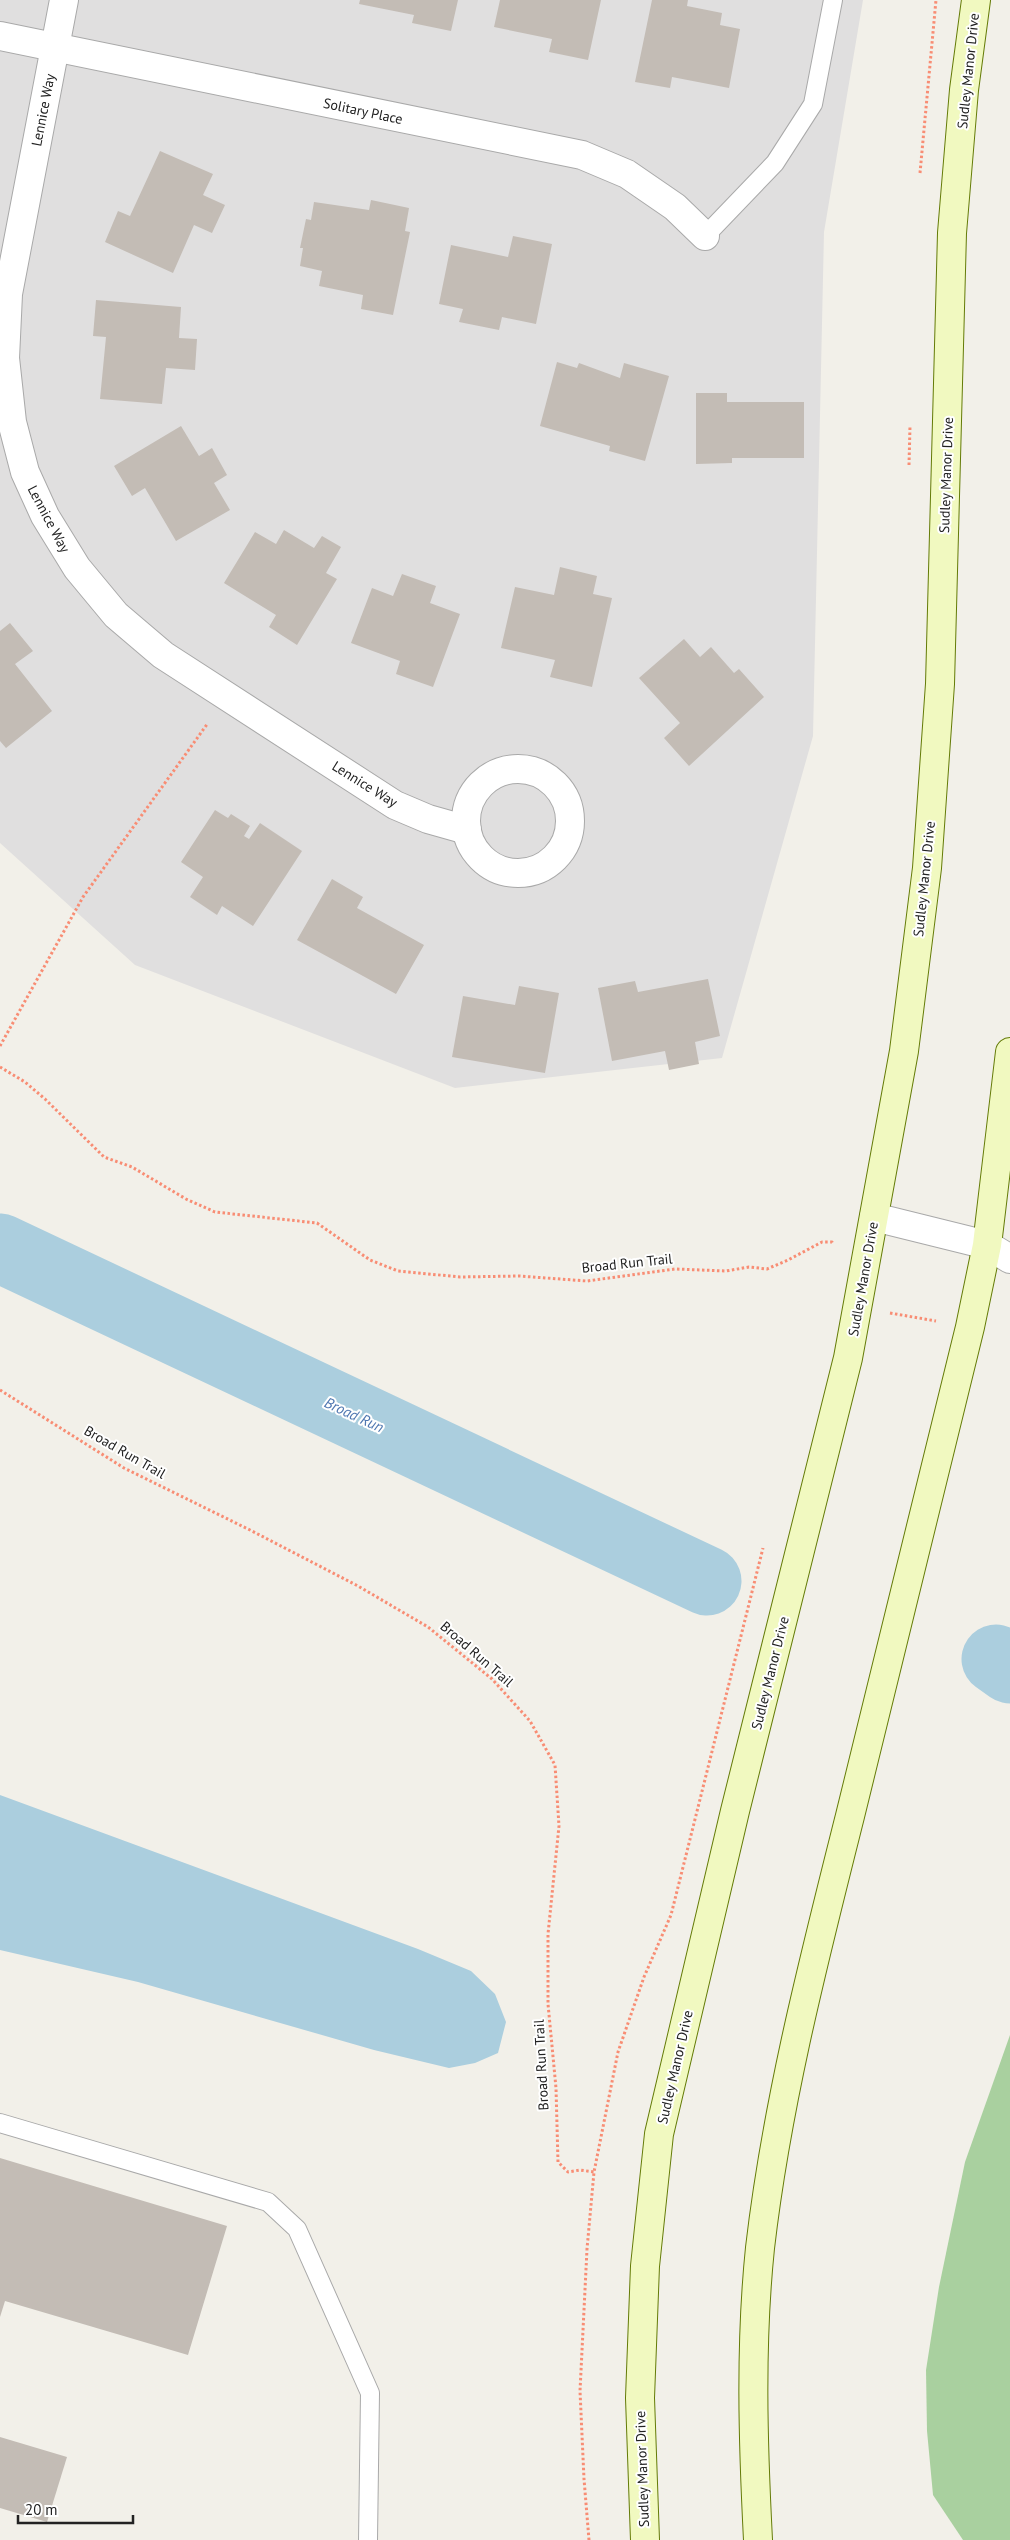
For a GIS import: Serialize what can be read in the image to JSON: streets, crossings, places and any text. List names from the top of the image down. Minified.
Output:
{"streets":{"main road":["Sudley Manor Drive"],"street":["Lennice Way","Solitary Place"],"path":["Broad Run Trail"]},"crossings":[["Lennice Way","Solitary Place"]],"water":["Broad Run"],"scale_bar":"20 m"}
